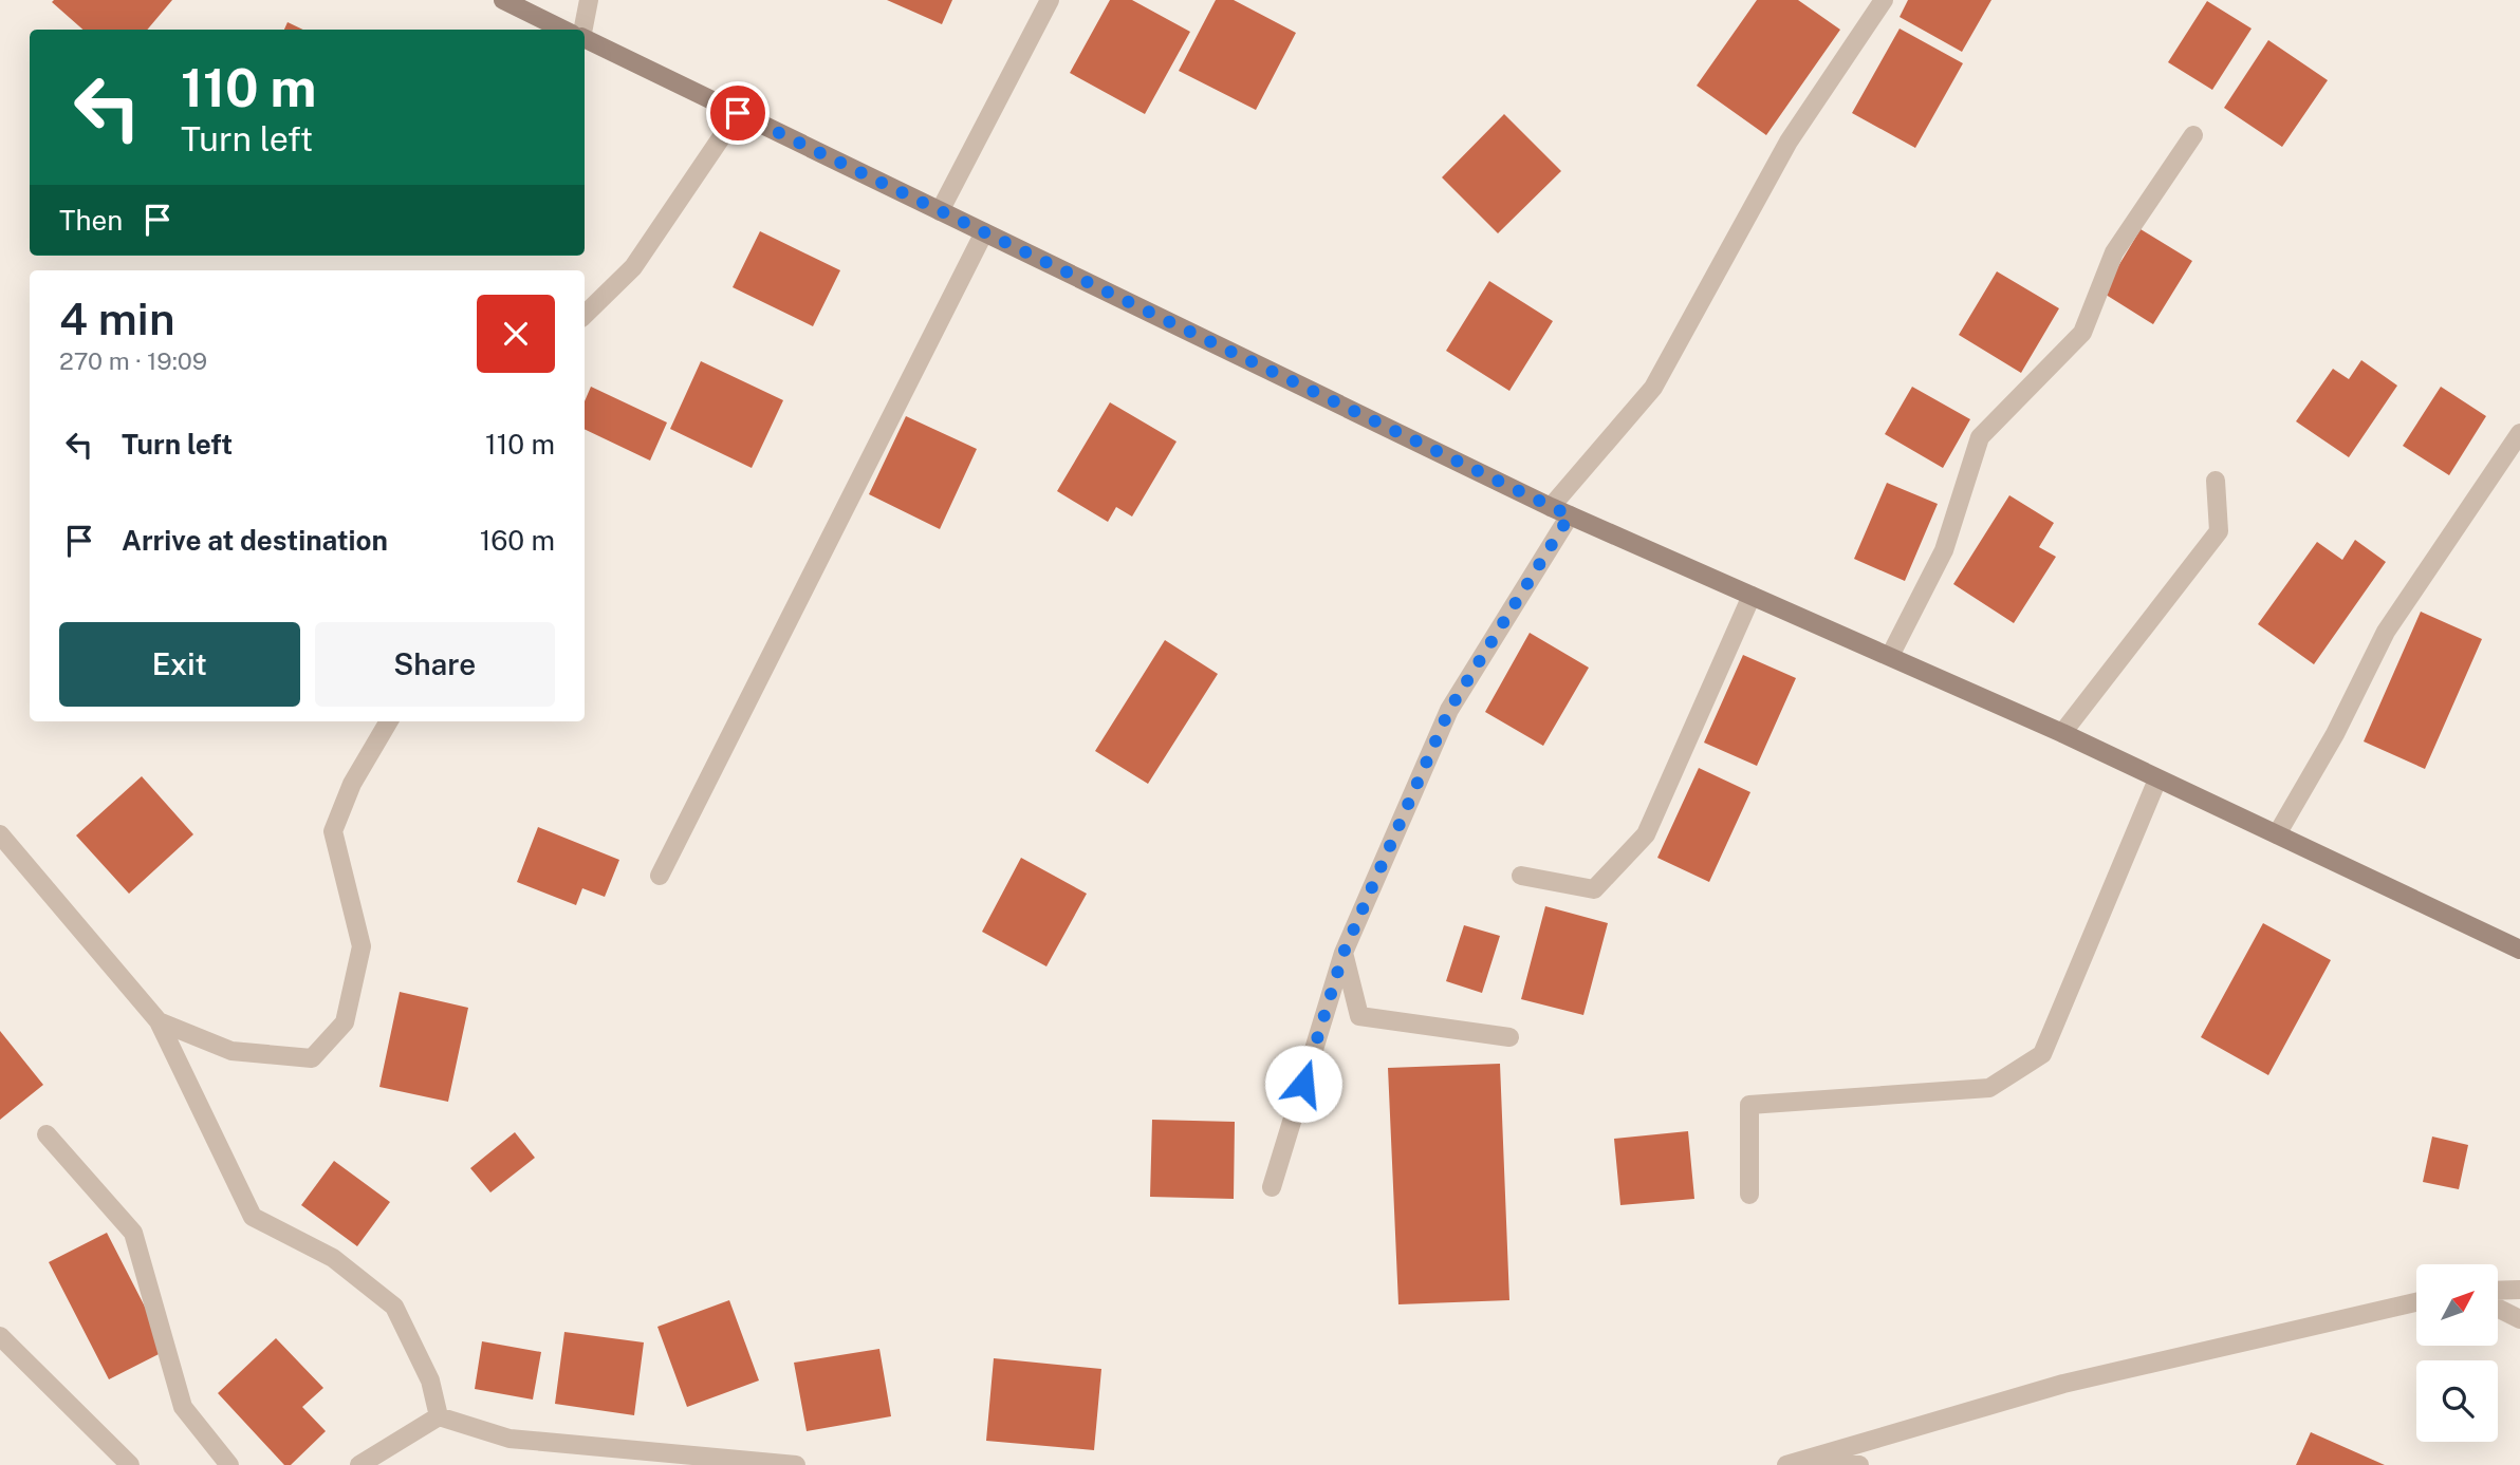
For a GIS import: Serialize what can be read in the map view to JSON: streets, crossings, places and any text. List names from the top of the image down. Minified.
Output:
{"north":"top right","page":{"turn":["110 m","Turn left"],"then":"Then","heading":["4 min","270 m · 19:09"],"list":[{"name":"Turn left","value":"110 m"},{"name":"Arrive at destination","value":"160 m"}],"buttons":["Exit","Share"]}}
